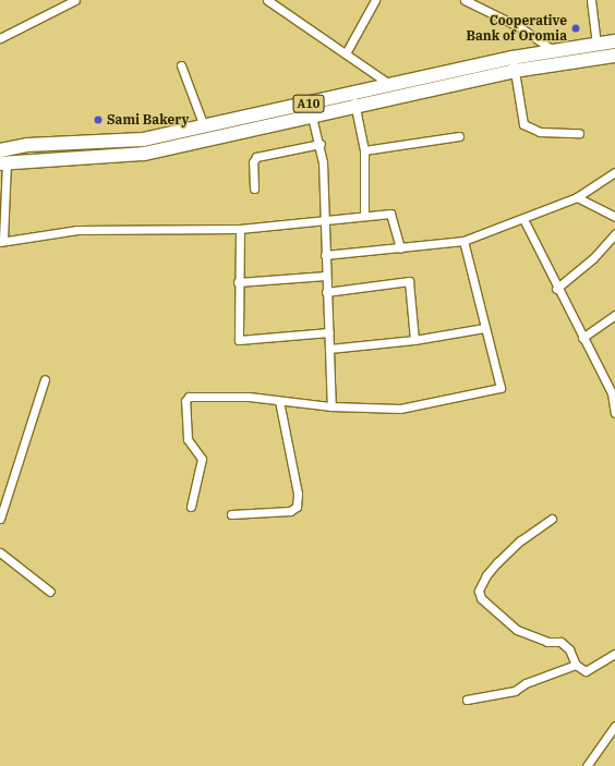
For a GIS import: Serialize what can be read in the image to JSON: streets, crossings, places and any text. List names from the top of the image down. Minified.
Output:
{"streets":{"highway":["A10"]},"places":["Cooperative Bank of Oromia","Sami Bakery"]}
